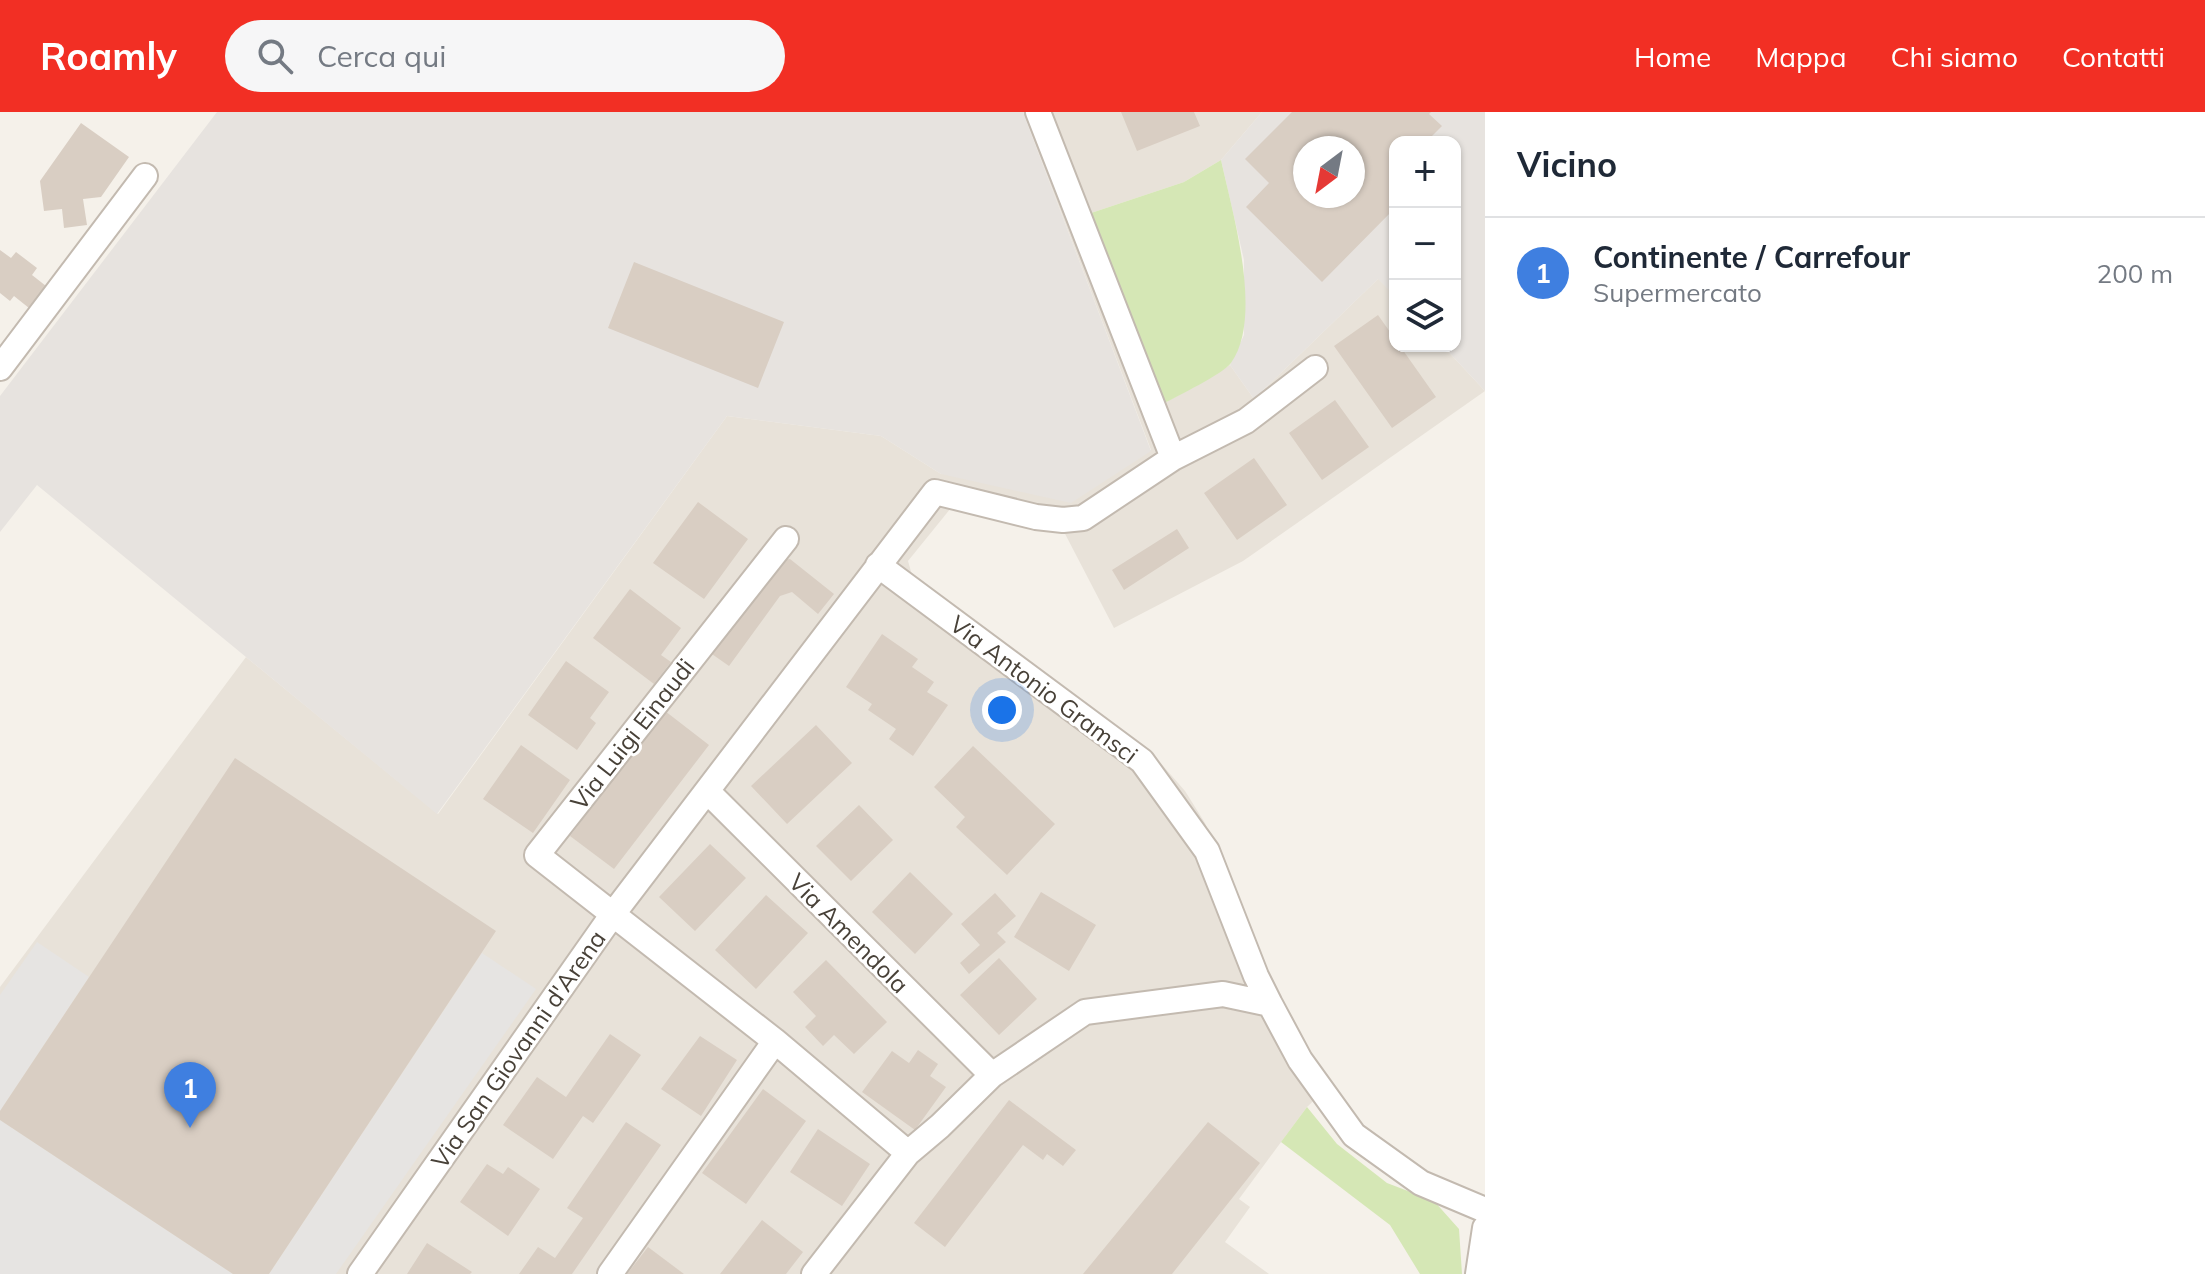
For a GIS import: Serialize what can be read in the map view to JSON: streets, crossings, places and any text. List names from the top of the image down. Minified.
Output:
{"streets":{"street":["Via Antonio Gramsci","Via Luigi Einaudi","Via Amendola","Via San Giovanni d'Arena"]},"crossings":[["Via Luigi Einaudi","Via San Giovanni d'Arena"]],"north":"bottom left","page":{"header":"Roamly","search":"Cerca qui","nav":["Home","Mappa","Chi siamo","Contatti"],"heading":"Vicino","map_buttons":["+","−"],"list":[{"mark":"1","name":"Continente / Carrefour","note":"Supermercato","value":"200 m"}],"pins":"1"}}
